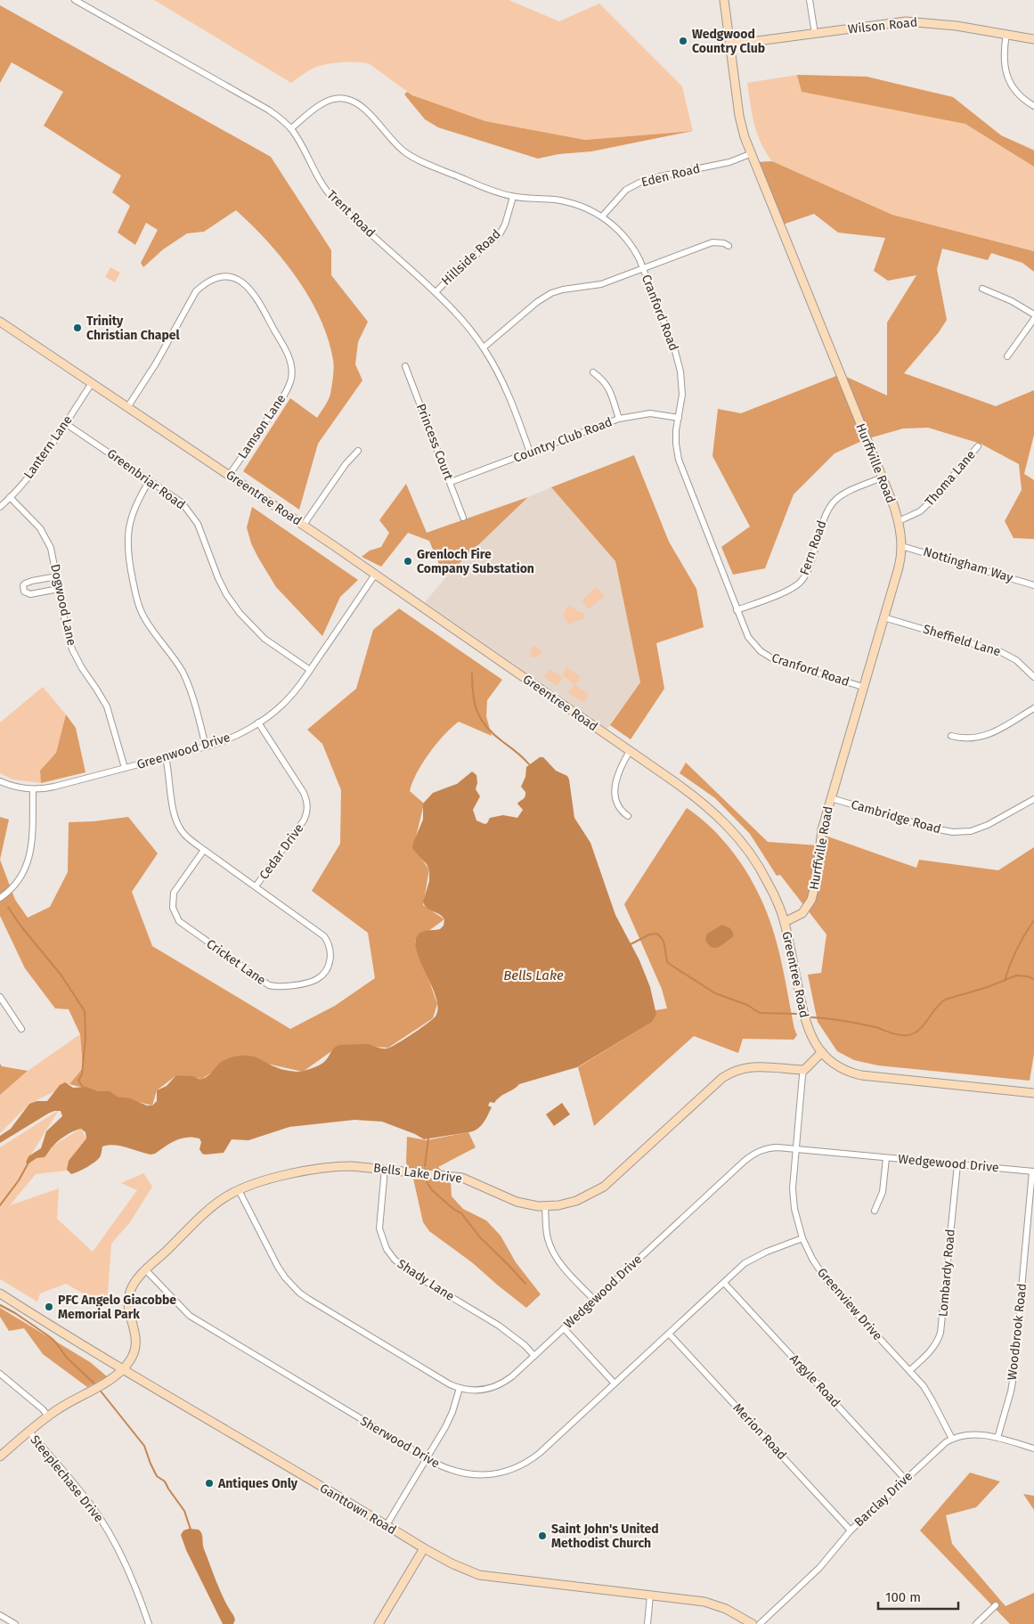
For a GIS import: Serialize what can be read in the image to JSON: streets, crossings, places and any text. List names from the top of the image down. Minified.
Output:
{"streets":{"street":["Wilson Road","Eden Road","Trent Road","Hillside Road","Cranford Road","Lamson Lane","Country Club Road","Princess Court","Lantern Lane","Hurffville Road","Thoma Lane","Greenbriar Road","Greentree Road","Fern Road","Nottingham Way","Dogwood Lane","Sheffield Lane","Greenwood Drive","Cambridge Road","Cedar Drive","Cricket Lane","Wedgewood Drive","Bells Lake Drive","Lombardy Road","Shady Lane","Greenview Drive","Woodbrook Road","Argyle Road","Merion Road","Sherwood Drive","Steeplechase Drive","Barclay Drive","Ganttown Road"]},"crossings":[["Wilson Road","Hurffville Road"],["Eden Road","Cranford Road"],["Eden Road","Hurffville Road"],["Trent Road","Hillside Road"],["Trent Road","Cranford Road"],["Trent Road","Country Club Road"],["Hillside Road","Cranford Road"],["Cranford Road","Country Club Road"],["Cranford Road","Hurffville Road"],["Cranford Road","Fern Road"],["Lamson Lane","Greentree Road"],["Country Club Road","Princess Court"],["Lantern Lane","Greenbriar Road"],["Lantern Lane","Greentree Road"],["Lantern Lane","Dogwood Lane"],["Hurffville Road","Thoma Lane"],["Hurffville Road","Greentree Road"],["Hurffville Road","Fern Road"],["Hurffville Road","Nottingham Way"],["Hurffville Road","Sheffield Lane"],["Hurffville Road","Cambridge Road"],["Greenbriar Road","Greenwood Drive"],["Greentree Road","Greenwood Drive"],["Dogwood Lane","Greenwood Drive"],["Greenwood Drive","Cedar Drive"],["Greenwood Drive","Cricket Lane"],["Cedar Drive","Cricket Lane"],["Wedgewood Drive","Bells Lake Drive"],["Wedgewood Drive","Lombardy Road"],["Wedgewood Drive","Shady Lane"],["Wedgewood Drive","Greenview Drive"],["Wedgewood Drive","Woodbrook Road"],["Bells Lake Drive","Shady Lane"],["Bells Lake Drive","Greenview Drive"],["Bells Lake Drive","Sherwood Drive"],["Bells Lake Drive","Ganttown Road"],["Lombardy Road","Greenview Drive"],["Greenview Drive","Sherwood Drive"],["Greenview Drive","Barclay Drive"],["Woodbrook Road","Barclay Drive"],["Argyle Road","Sherwood Drive"],["Argyle Road","Barclay Drive"],["Merion Road","Sherwood Drive"],["Merion Road","Barclay Drive"]],"water":["Bells Lake"],"places":["Wedgwood Country Club","Trinity Christian Chapel","Grenloch Fire Company Substation","PFC Angelo Giacobbe Memorial Park","Antiques Only","Saint John's United Methodist Church"],"scale_bar":"100 m"}
